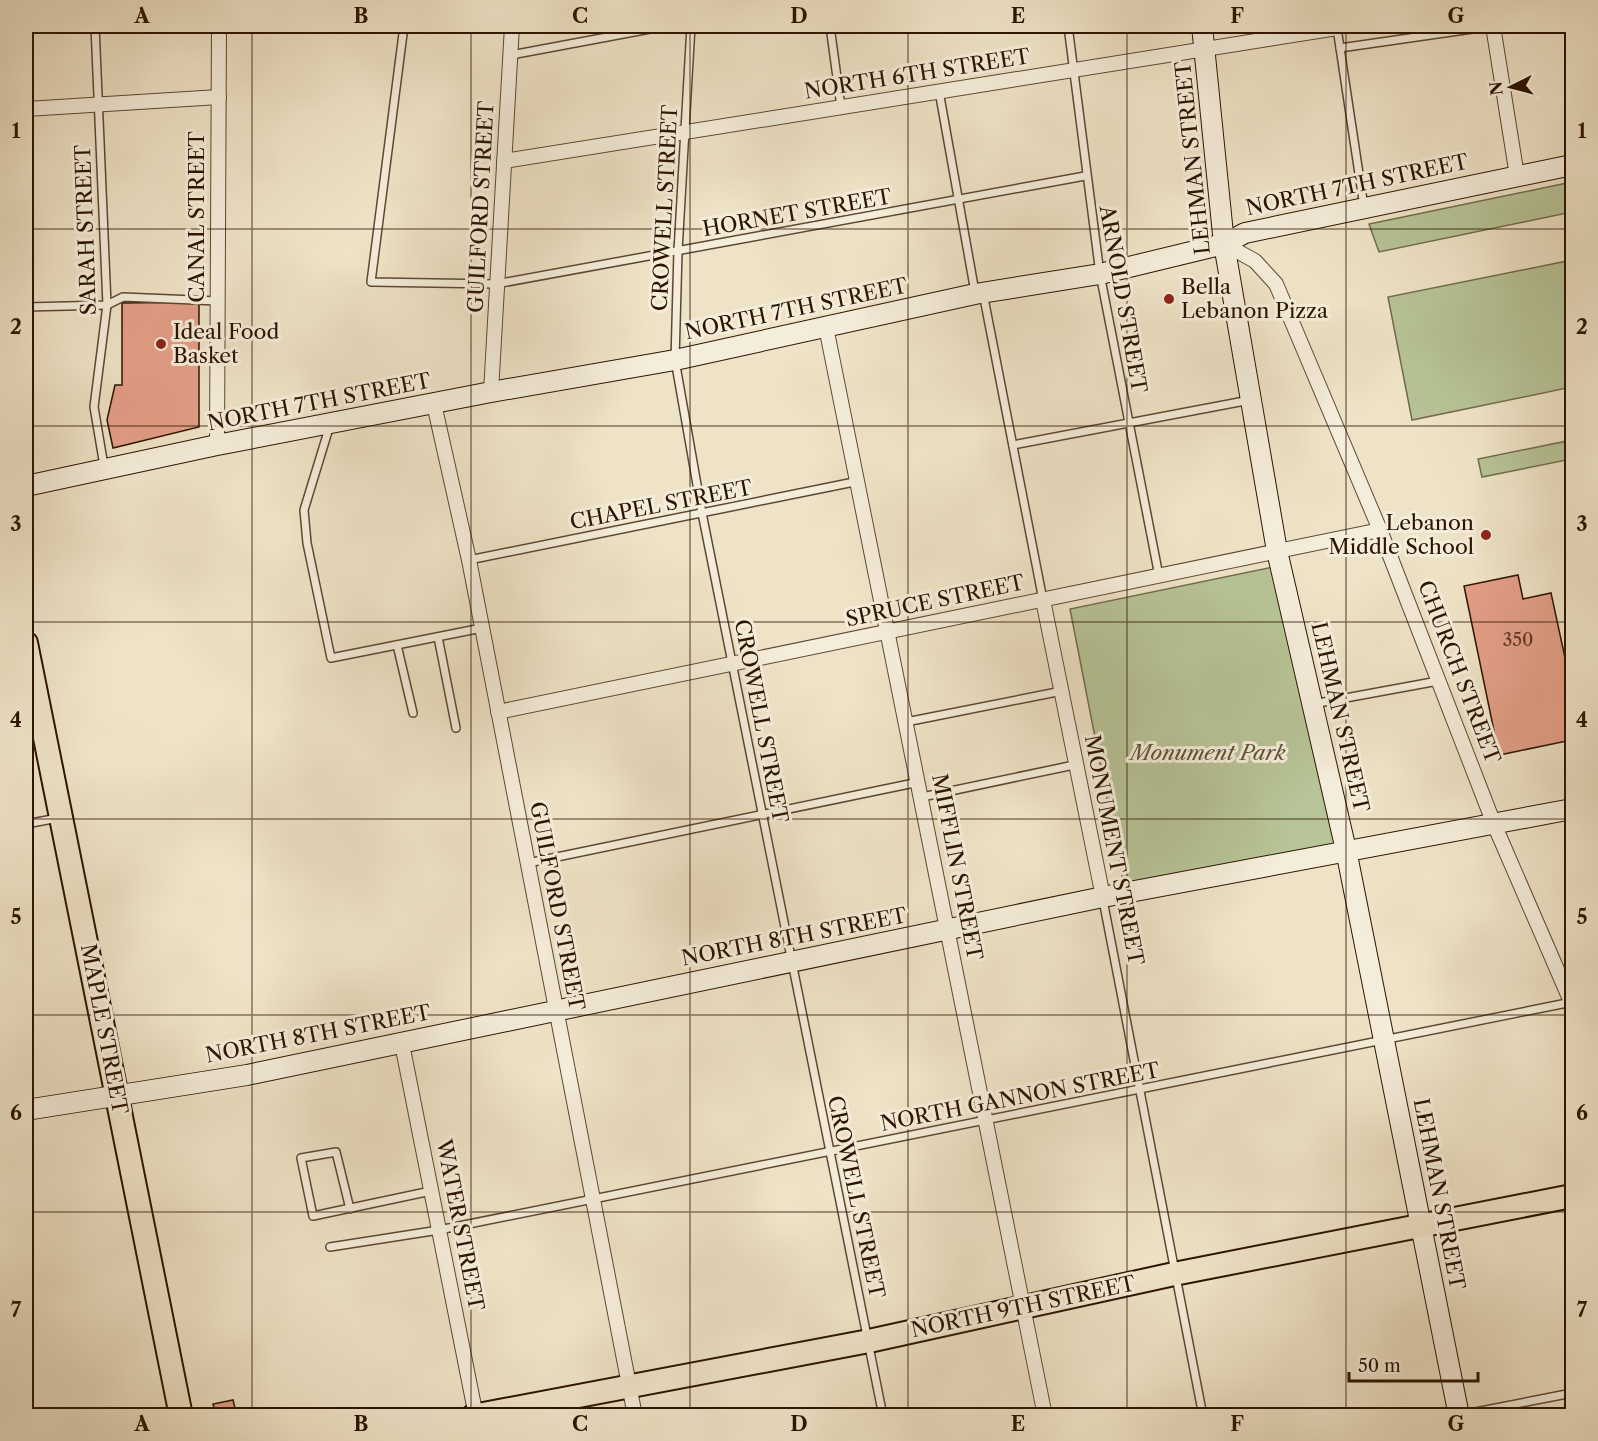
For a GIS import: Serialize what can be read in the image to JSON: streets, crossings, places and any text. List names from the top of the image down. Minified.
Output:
{"streets":{"main road":["MAPLE STREET","NORTH 9TH STREET"],"street":["NORTH 6TH STREET","LEHMAN STREET","NORTH 7TH STREET","GUILFORD STREET","CANAL STREET","SPRUCE STREET","CHURCH STREET","MONUMENT STREET","MIFFLIN STREET","NORTH 8TH STREET","WATER STREET"],"lane":["CROWELL STREET","HORNET STREET","SARAH STREET","ARNOLD STREET","CHAPEL STREET","NORTH GANNON STREET"]},"crossings":[["NORTH 6TH STREET","LEHMAN STREET"],["NORTH 6TH STREET","GUILFORD STREET"],["NORTH 6TH STREET","CROWELL STREET"],["NORTH 6TH STREET","ARNOLD STREET"],["NORTH 6TH STREET","MONUMENT STREET"],["LEHMAN STREET","NORTH 7TH STREET"],["LEHMAN STREET","SPRUCE STREET"],["LEHMAN STREET","CHURCH STREET"],["LEHMAN STREET","NORTH 8TH STREET"],["LEHMAN STREET","NORTH GANNON STREET"],["LEHMAN STREET","NORTH 9TH STREET"],["NORTH 7TH STREET","GUILFORD STREET"],["NORTH 7TH STREET","CROWELL STREET"],["NORTH 7TH STREET","CANAL STREET"],["NORTH 7TH STREET","SARAH STREET"],["NORTH 7TH STREET","ARNOLD STREET"],["NORTH 7TH STREET","CHURCH STREET"],["NORTH 7TH STREET","MONUMENT STREET"],["NORTH 7TH STREET","MIFFLIN STREET"],["GUILFORD STREET","HORNET STREET"],["GUILFORD STREET","CHAPEL STREET"],["GUILFORD STREET","SPRUCE STREET"],["GUILFORD STREET","NORTH 8TH STREET"],["GUILFORD STREET","NORTH GANNON STREET"],["GUILFORD STREET","NORTH 9TH STREET"],["CROWELL STREET","HORNET STREET"],["CROWELL STREET","CHAPEL STREET"],["CROWELL STREET","SPRUCE STREET"],["CROWELL STREET","NORTH 8TH STREET"],["CROWELL STREET","NORTH GANNON STREET"],["CROWELL STREET","NORTH 9TH STREET"],["HORNET STREET","ARNOLD STREET"],["HORNET STREET","MONUMENT STREET"],["ARNOLD STREET","SPRUCE STREET"],["CHAPEL STREET","MIFFLIN STREET"],["SPRUCE STREET","CHURCH STREET"],["SPRUCE STREET","MONUMENT STREET"],["SPRUCE STREET","MIFFLIN STREET"],["CHURCH STREET","NORTH 8TH STREET"],["CHURCH STREET","NORTH GANNON STREET"],["MONUMENT STREET","NORTH 8TH STREET"],["MONUMENT STREET","NORTH GANNON STREET"],["MONUMENT STREET","NORTH 9TH STREET"],["MIFFLIN STREET","NORTH 8TH STREET"],["MIFFLIN STREET","NORTH GANNON STREET"],["MIFFLIN STREET","NORTH 9TH STREET"],["NORTH 8TH STREET","MAPLE STREET"],["NORTH 8TH STREET","WATER STREET"],["NORTH GANNON STREET","WATER STREET"],["WATER STREET","NORTH 9TH STREET"]],"parks":["Monument Park"],"places":["Bella Lebanon Pizza","Ideal Food Basket","Lebanon Middle School"],"house_numbers":["350"],"scale_bar":"50 m","north":"left","grid":{"columns":["A","B","C","D","E","F","G"],"rows":["1","2","3","4","5","6","7"]}}
